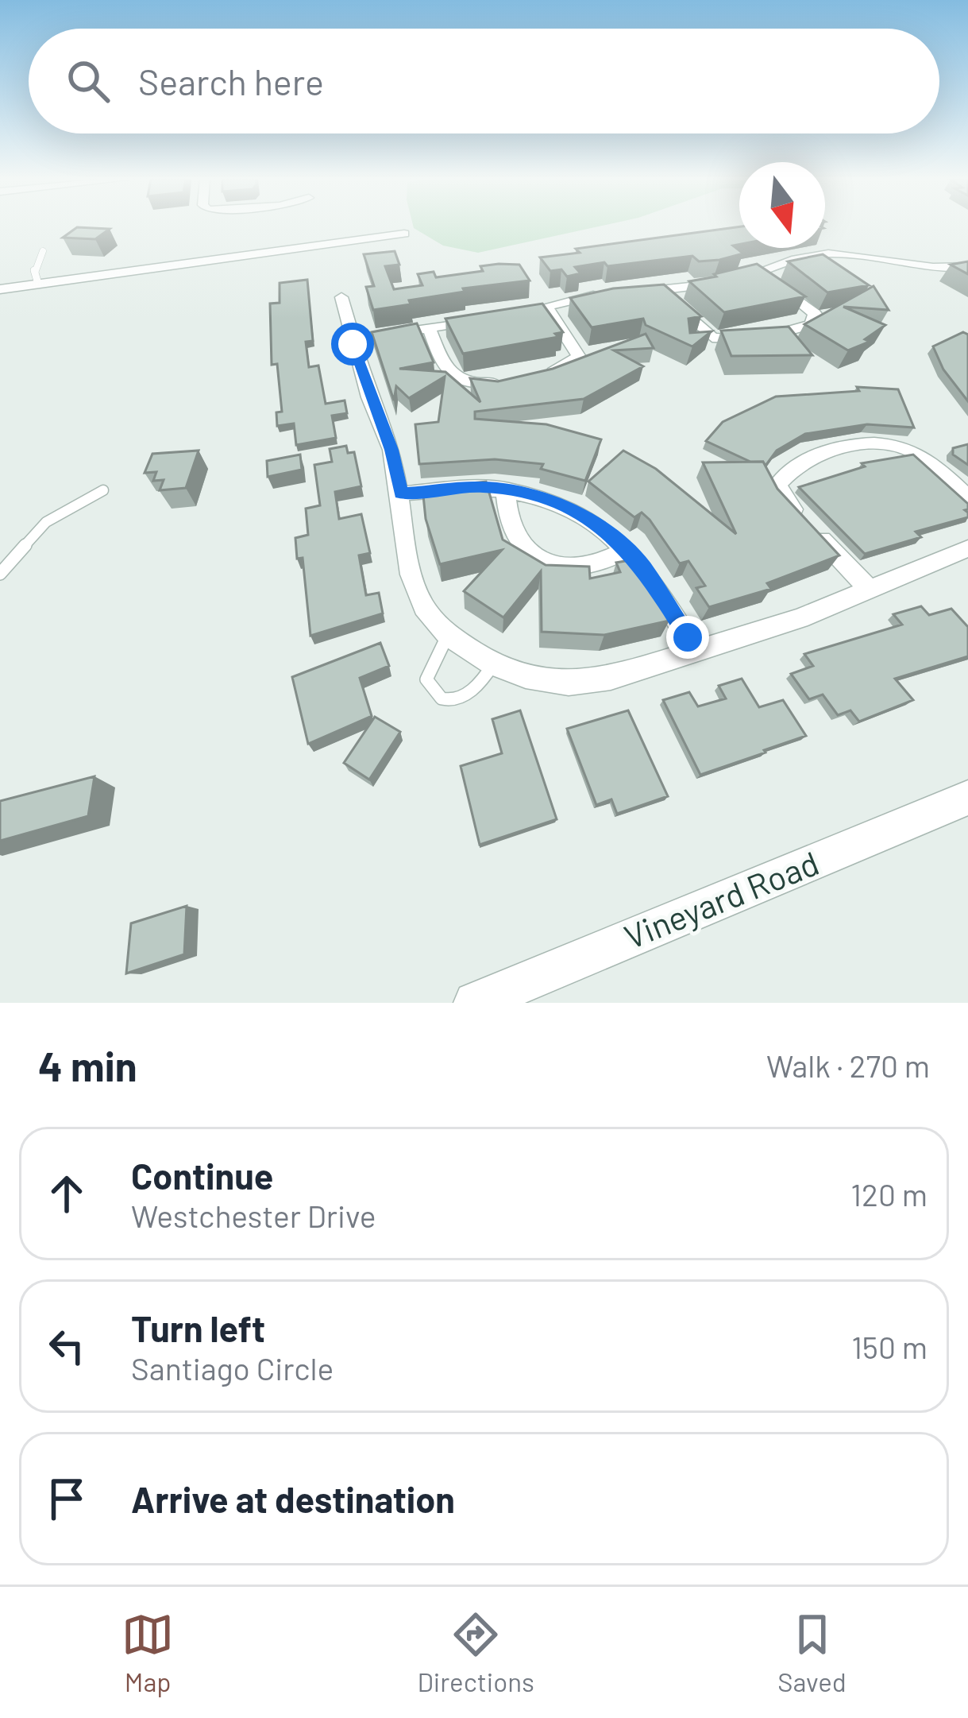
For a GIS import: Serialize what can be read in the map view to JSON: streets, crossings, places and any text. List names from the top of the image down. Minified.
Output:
{"streets":{"street":["Vineyard Road"]},"north":"bottom","page":{"search":"Search here","heading":["4 min","Walk · 270 m"],"list":[["Continue","Westchester Drive","120 m"],["Turn left","Santiago Circle","150 m"],"Arrive at destination"],"nav":["Map","Directions","Saved"]}}
